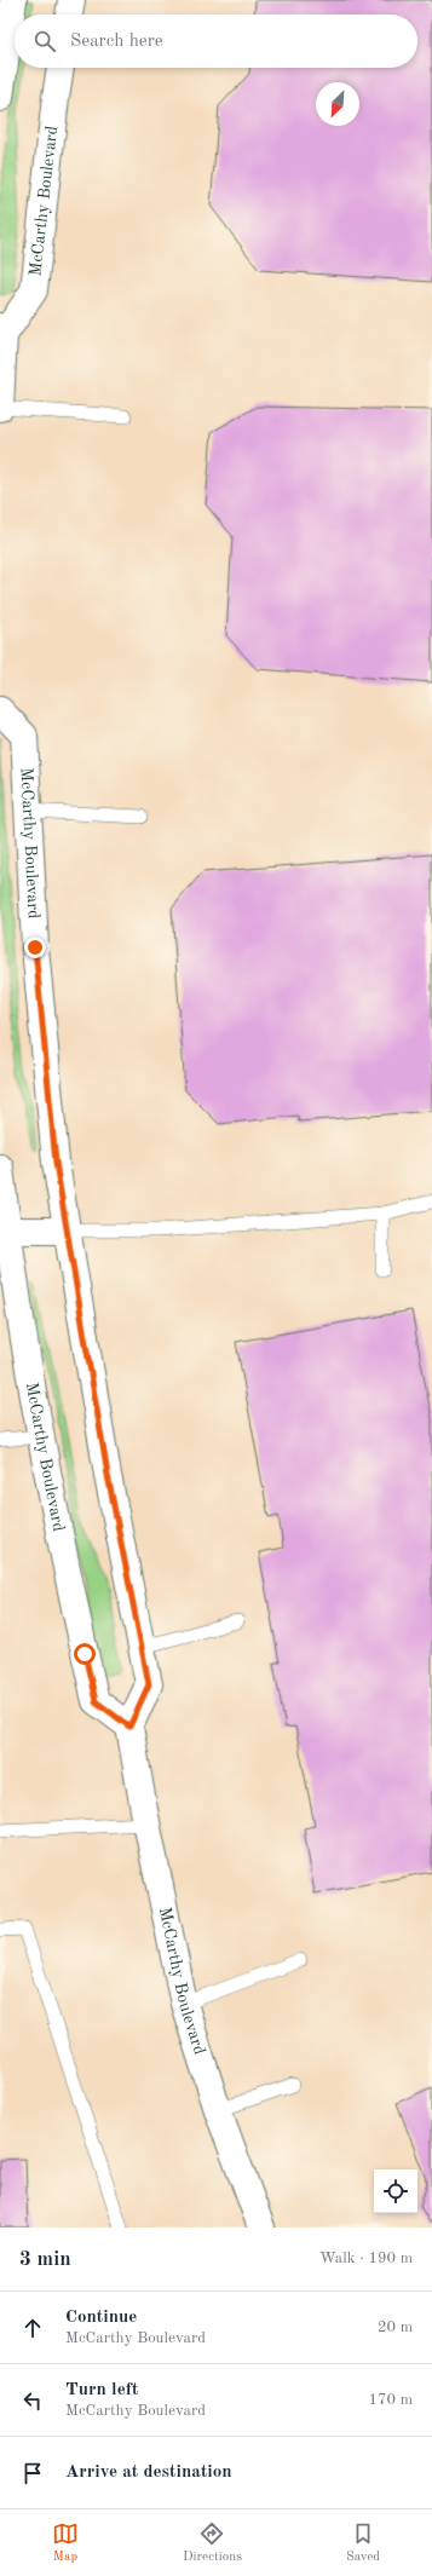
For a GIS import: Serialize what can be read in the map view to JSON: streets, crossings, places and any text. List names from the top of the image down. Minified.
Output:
{"streets":{"main road":["McCarthy Boulevard"]},"north":"bottom left","page":{"search":"Search here","heading":["3 min","Walk · 190 m"],"list":[["Continue","McCarthy Boulevard","20 m"],["Turn left","McCarthy Boulevard","170 m"],"Arrive at destination"],"nav":["Map","Directions","Saved"]}}
